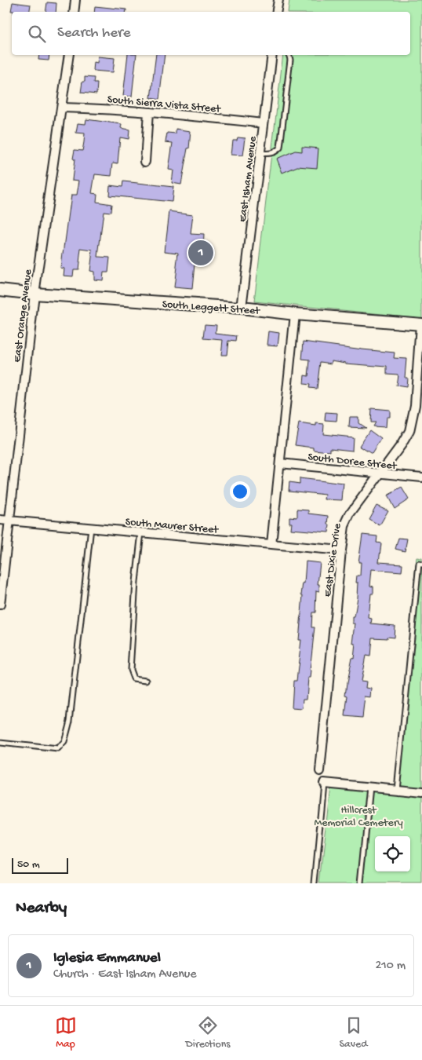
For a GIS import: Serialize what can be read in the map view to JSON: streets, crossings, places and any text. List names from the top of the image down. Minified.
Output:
{"streets":{"street":["South Sierra Vista Street","East Isham Avenue","South Leggett Street","East Orange Avenue","South Doree Street","South Maurer Street","East Dixie Drive"]},"crossings":[["South Sierra Vista Street","East Isham Avenue"],["South Sierra Vista Street","East Orange Avenue"],["East Isham Avenue","South Leggett Street"],["South Leggett Street","East Orange Avenue"],["South Leggett Street","East Dixie Drive"],["East Orange Avenue","South Maurer Street"],["South Doree Street","East Dixie Drive"],["South Maurer Street","East Dixie Drive"]],"parks":["Hillcrest Memorial Cemetery"],"scale_bar":"50 m","page":{"search":"Search here","pins":"1","scale":"50 m","heading":"Nearby","list":[{"mark":"1","name":"Iglesia Emmanuel","note":"Church · East Isham Avenue","value":"210 m"}],"nav":["Map","Directions","Saved"]}}
